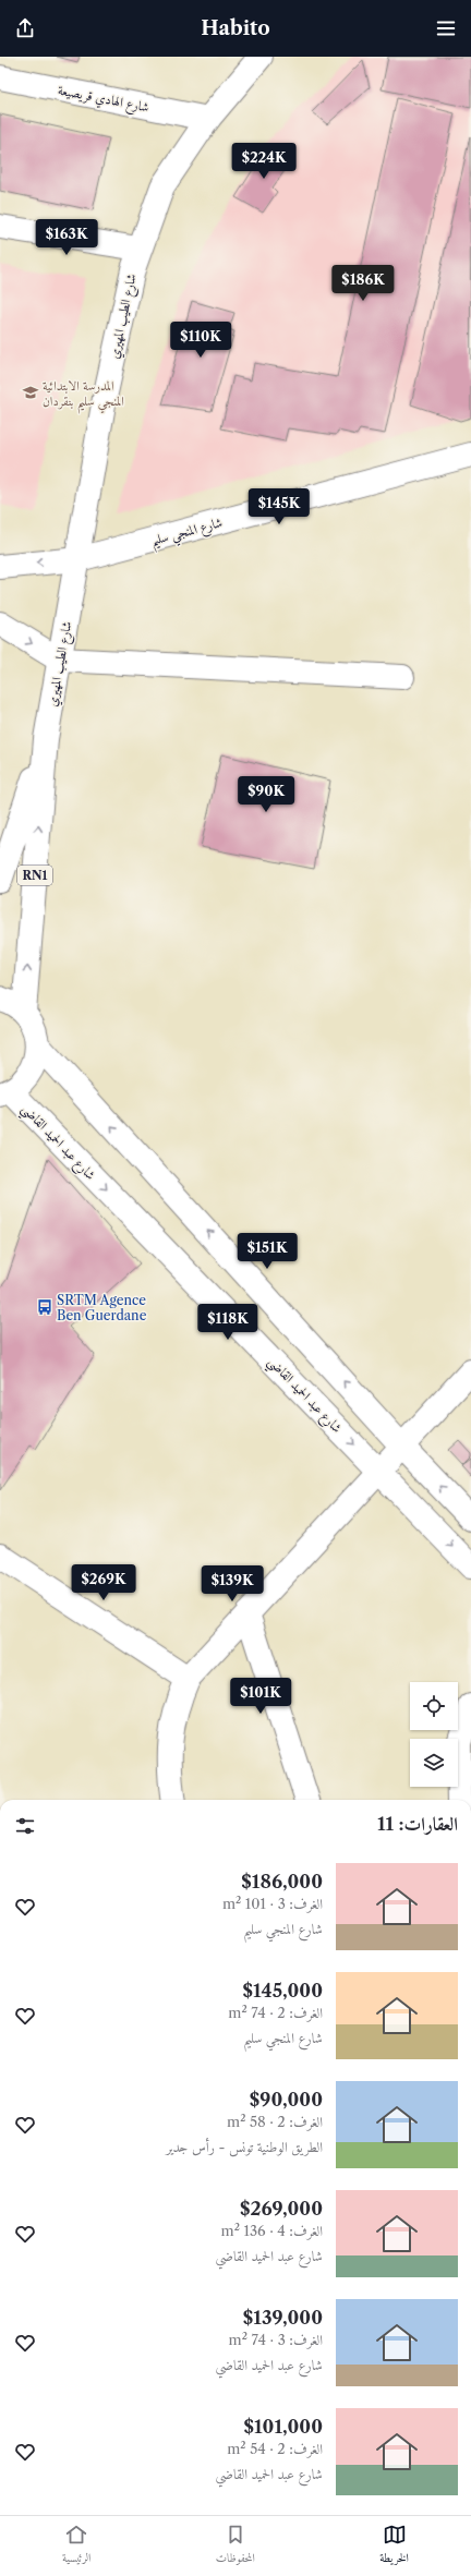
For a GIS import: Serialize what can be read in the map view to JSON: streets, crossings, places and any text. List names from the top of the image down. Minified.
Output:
{"streets":{"main road":["شارع الهادي قريصيعة","شارع الطيب المهيري","شارع المنجي سليم","RN1","شارع عبد الحميد القاضي"]},"crossings":[["شارع الهادي قريصيعة","شارع الطيب المهيري"],["شارع الطيب المهيري","شارع المنجي سليم"],["شارع الطيب المهيري","RN1"]],"places":{"school or university":["المدرسة الابتدائية المنجي سليم بنقردان"],"bus stop":["SRTM Agence Ben Guerdane"]},"page":{"header":"Habito","price":["$224K","$163K","$186K","$110K","$145K","$90K","$151K","$118K","$269K","$139K","$101K"],"heading":"العقارات: 11","list":[{"name":"$186,000","note":"الغرف: 3 · 101 m² · شارع المنجي سليم"},{"name":"$145,000","note":"الغرف: 2 · 74 m² · شارع المنجي سليم"},{"name":"$90,000","note":"الغرف: 2 · 58 m² · الطريق الوطنية تونس - رأس جدير"},{"name":"$269,000","note":"الغرف: 4 · 136 m² · شارع عبد الحميد القاضي"},{"name":"$139,000","note":"الغرف: 3 · 74 m² · شارع عبد الحميد القاضي"},{"name":"$101,000","note":"الغرف: 2 · 54 m² · شارع عبد الحميد القاضي"}],"tabs":["الخريطة","المحفوظات","الرئيسية"]}}
